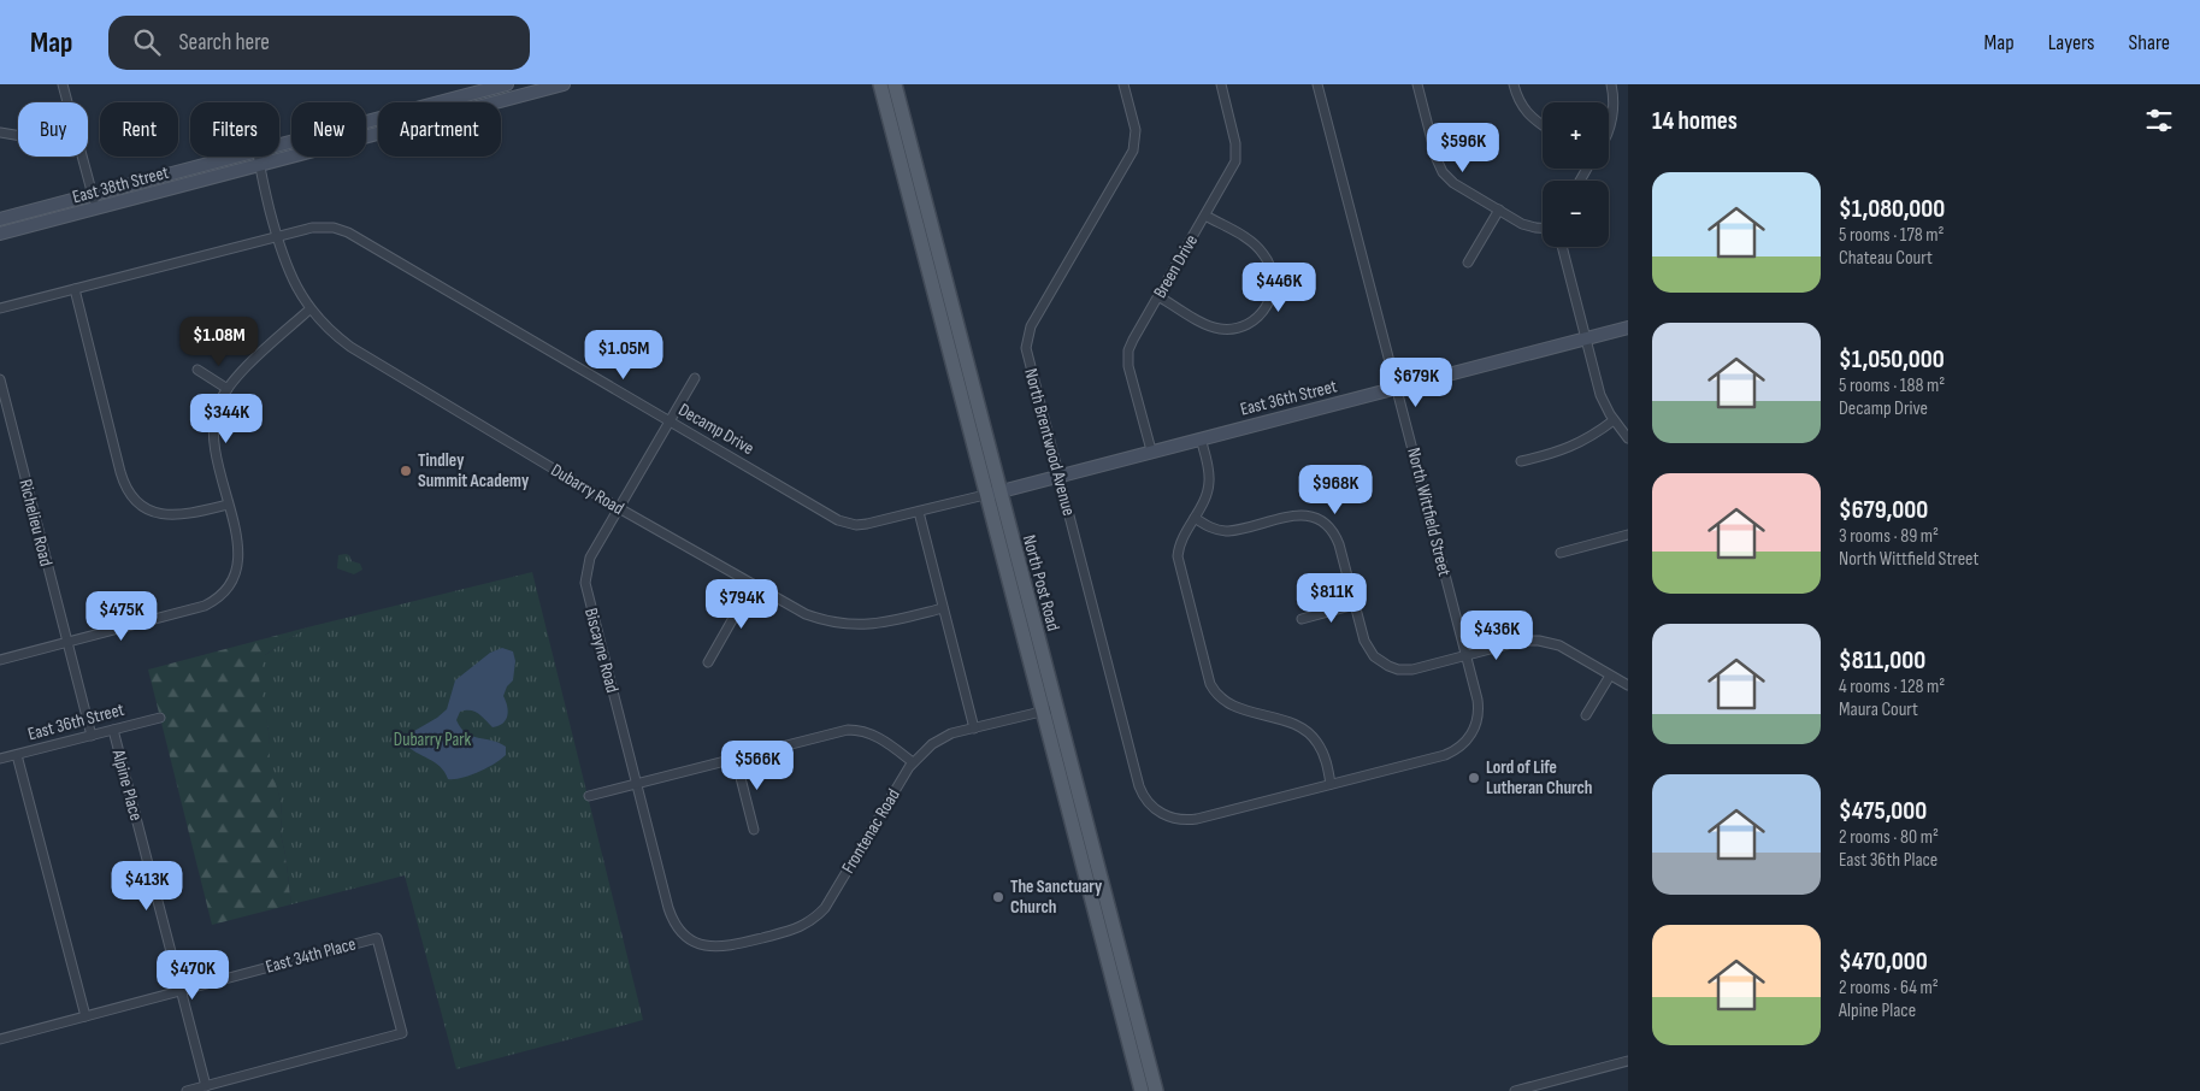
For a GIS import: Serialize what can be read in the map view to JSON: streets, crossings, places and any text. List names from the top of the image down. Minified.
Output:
{"streets":{"main road":["East 38th Street","East 36th Street","North Post Road"],"street":["Breen Drive","Decamp Drive","North Brentwood Avenue","Dubarry Road","North Wittfield Street","Richelieu Road","Biscayne Road","Alpine Place","Frontenac Road","East 34th Place"]},"crossings":[["East 38th Street","Dubarry Road"],["Breen Drive","East 36th Street"],["East 36th Street","Decamp Drive"],["East 36th Street","North Brentwood Avenue"],["East 36th Street","North Wittfield Street"],["East 36th Street","Richelieu Road"],["East 36th Street","North Post Road"],["East 36th Street","Alpine Place"],["Decamp Drive","Dubarry Road"],["Decamp Drive","North Post Road"],["Decamp Drive","Biscayne Road"],["North Brentwood Avenue","North Wittfield Street"],["Dubarry Road","Biscayne Road"],["North Post Road","Frontenac Road"],["Biscayne Road","Frontenac Road"],["Alpine Place","East 34th Place"]],"parks":["Dubarry Park"],"places":["Tindley Summit Academy","Lord of Life Lutheran Church","The Sanctuary Church"],"page":{"header":"Map","search":"Search here","nav":["Map","Layers","Share"],"heading":"14 homes","map_buttons":["+","−"],"chip":["Buy","Rent","Filters","New","Apartment"],"price":["$596K","$446K","$1.08M","$1.05M","$679K","$344K","$968K","$811K","$794K","$475K","$436K","$566K","$413K","$470K"],"list":[{"name":"$1,080,000","note":"5 rooms · 178 m² · Chateau Court"},{"name":"$1,050,000","note":"5 rooms · 188 m² · Decamp Drive"},{"name":"$679,000","note":"3 rooms · 89 m² · North Wittfield Street"},{"name":"$811,000","note":"4 rooms · 128 m² · Maura Court"},{"name":"$475,000","note":"2 rooms · 80 m² · East 36th Place"},{"name":"$470,000","note":"2 rooms · 64 m² · Alpine Place"}]}}
